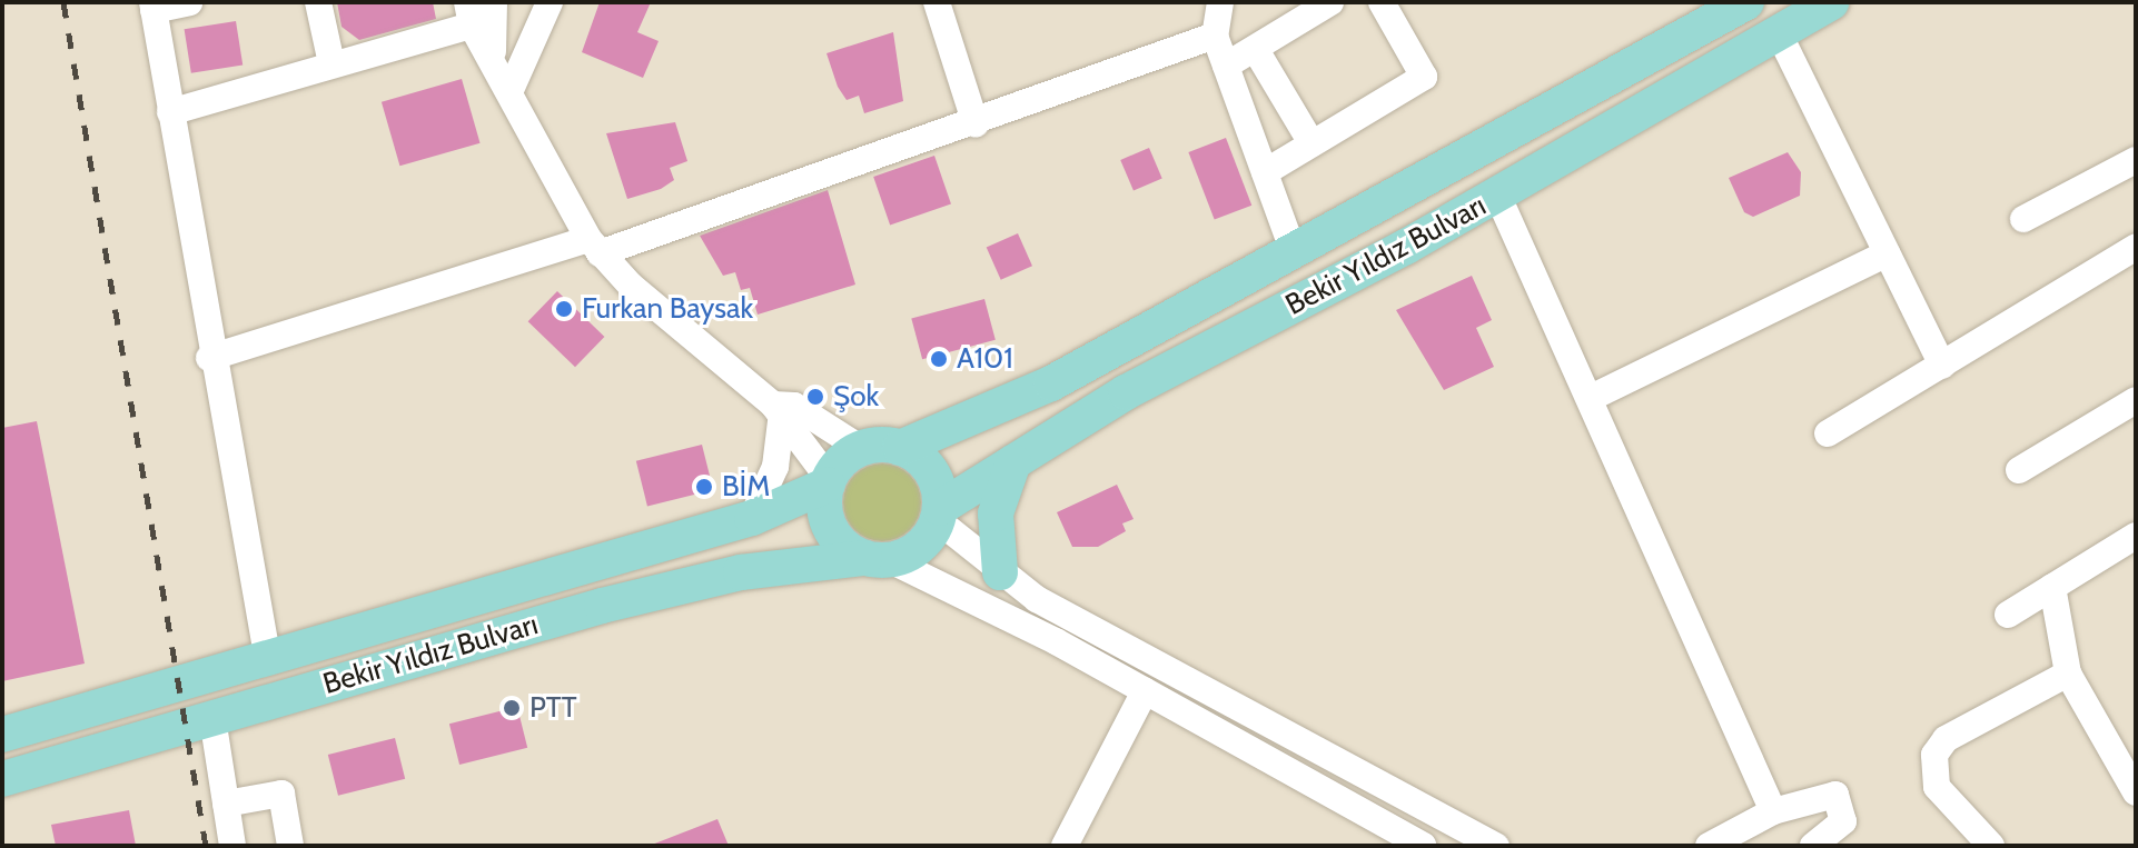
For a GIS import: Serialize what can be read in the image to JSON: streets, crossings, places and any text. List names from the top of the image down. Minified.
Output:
{"streets":{"main road":["Bekir Yıldız Bulvarı"]},"places":["Furkan Baysak","A101","Şok","BİM","PTT"]}
